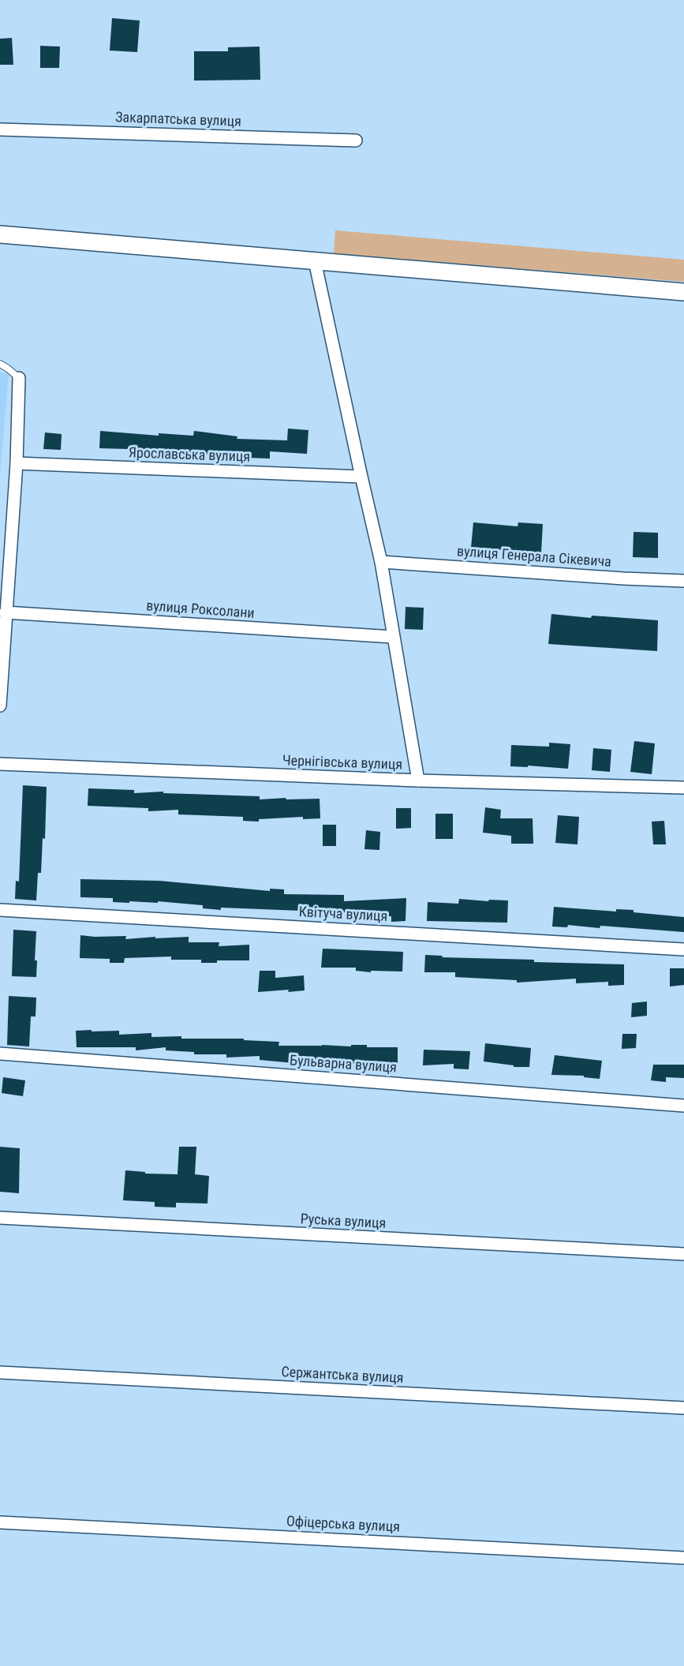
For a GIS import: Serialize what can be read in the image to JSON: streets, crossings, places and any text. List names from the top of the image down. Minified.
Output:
{"streets":{"street":["Закарпатська вулиця","Ярославська вулиця","вулиця Генерала Сікевича","вулиця Роксолани","Чернігівська вулиця","Квітуча вулиця","Бульварна вулиця","Руська вулиця","Сержантська вулиця","Офіцерська вулиця"]}}
